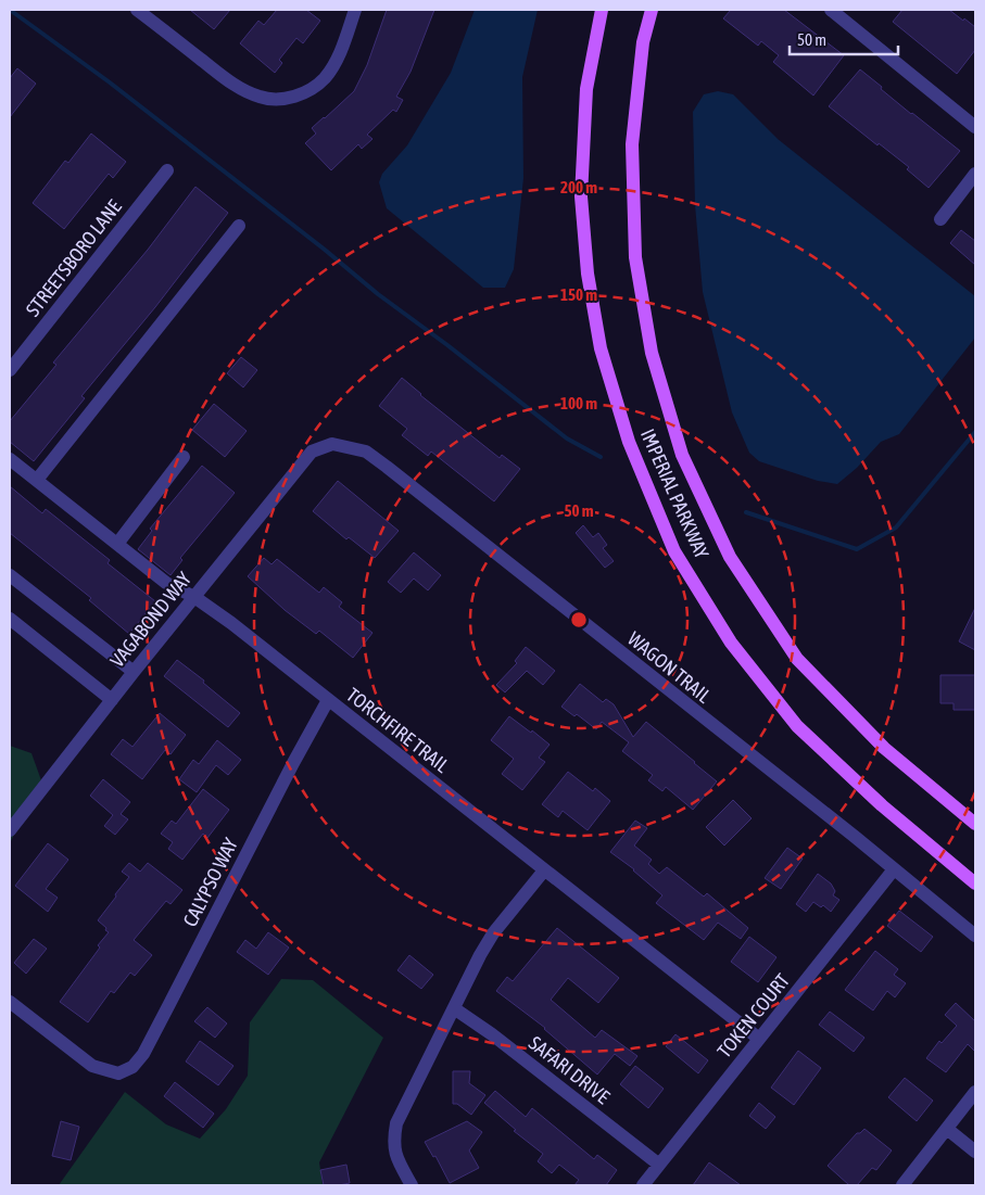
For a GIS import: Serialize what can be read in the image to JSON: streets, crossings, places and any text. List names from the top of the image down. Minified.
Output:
{"streets":{"main road":["IMPERIAL PARKWAY"],"street":["STREETSBORO LANE","VAGABOND WAY","WAGON TRAIL","TORCHFIRE TRAIL","CALYPSO WAY","TOKEN COURT","SAFARI DRIVE"]},"crossings":[["VAGABOND WAY","WAGON TRAIL"],["VAGABOND WAY","TORCHFIRE TRAIL"],["WAGON TRAIL","TOKEN COURT"],["TORCHFIRE TRAIL","CALYPSO WAY"],["TORCHFIRE TRAIL","TOKEN COURT"],["TOKEN COURT","SAFARI DRIVE"]],"scale_bar":"50 m","rings":["200 m","150 m","100 m","50 m"]}
